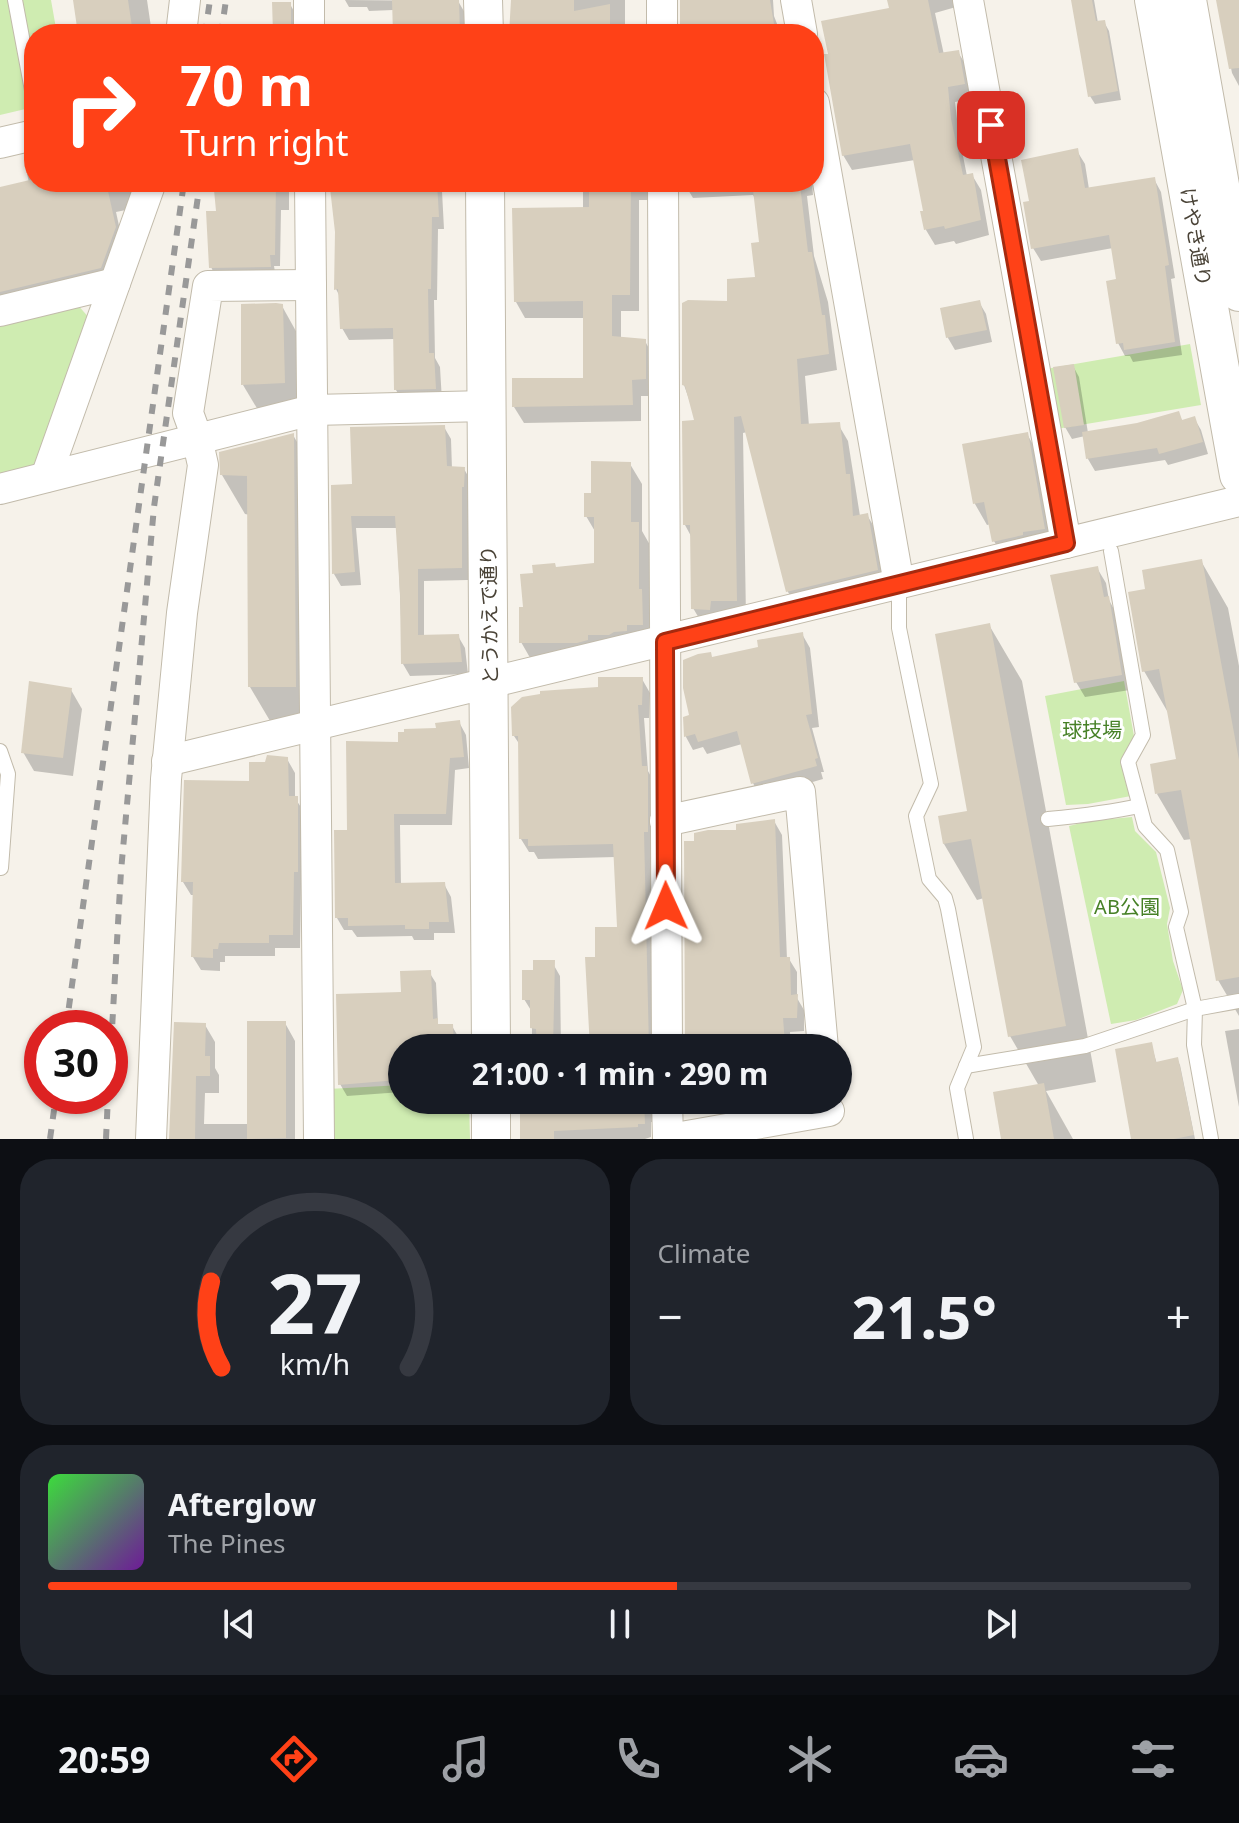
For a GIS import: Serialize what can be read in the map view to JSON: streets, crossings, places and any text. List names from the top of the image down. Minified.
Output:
{"streets":{"street":["けやき通り","とうかえで通り"]},"parks":["球技場","AB公園"],"page":{"turn":["70 m","Turn right"],"limit":"30","trip":"21:00 · 1 min · 290 m","tile":"Climate","heat":["−","21.5°","+"],"song":["Afterglow","The Pines"],"tabs":"20:59","gauge":["27","km/h"]}}
